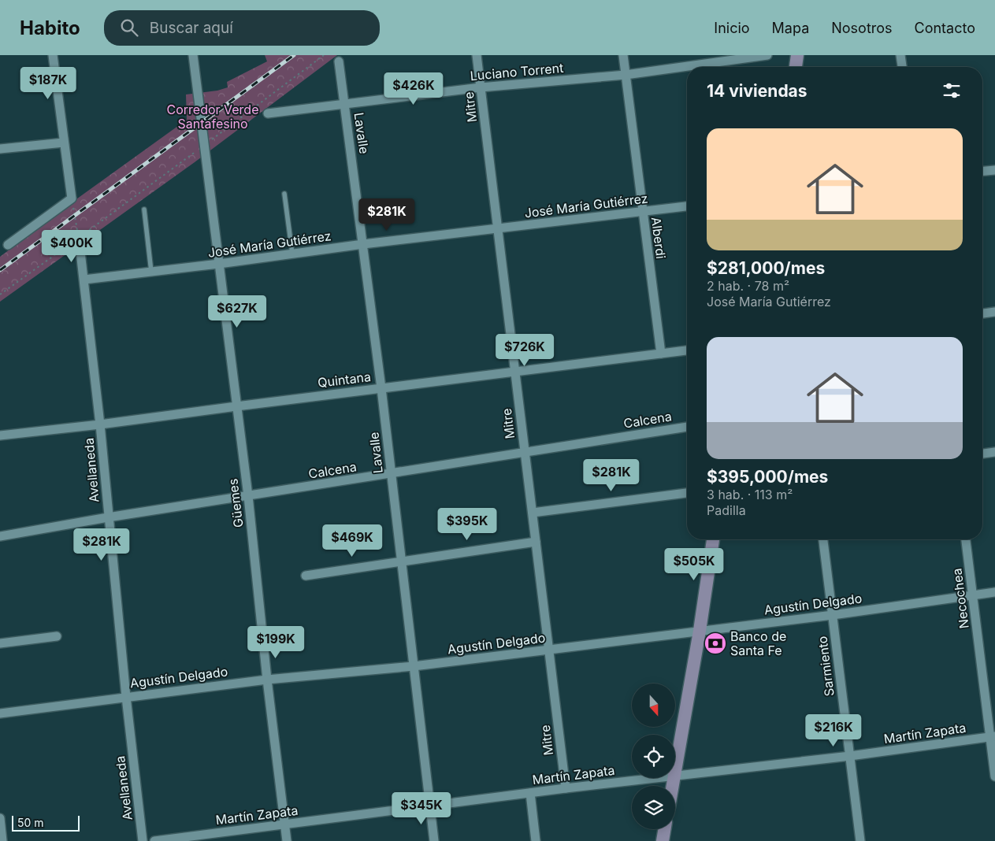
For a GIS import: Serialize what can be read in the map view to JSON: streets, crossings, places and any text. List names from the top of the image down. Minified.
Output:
{"streets":{"street":["Luciano Torrent","Mitre","Lavalle","José María Gutiérrez","Alberdi","Quintana","Calcena","Avellaneda","Güemes","Necochea","Agustín Delgado","Sarmiento","Martín Zapata"]},"crossings":[["Luciano Torrent","Mitre"],["Luciano Torrent","Lavalle"],["Luciano Torrent","Alberdi"],["Mitre","José María Gutiérrez"],["Mitre","Quintana"],["Mitre","Calcena"],["Mitre","Agustín Delgado"],["Mitre","Martín Zapata"],["Lavalle","José María Gutiérrez"],["Lavalle","Quintana"],["Lavalle","Calcena"],["Lavalle","Agustín Delgado"],["Lavalle","Martín Zapata"],["José María Gutiérrez","Alberdi"],["José María Gutiérrez","Avellaneda"],["José María Gutiérrez","Güemes"],["Alberdi","Quintana"],["Quintana","Avellaneda"],["Quintana","Güemes"],["Calcena","Avellaneda"],["Calcena","Güemes"],["Avellaneda","Agustín Delgado"],["Güemes","Agustín Delgado"],["Güemes","Martín Zapata"],["Necochea","Agustín Delgado"],["Necochea","Martín Zapata"],["Agustín Delgado","Sarmiento"],["Sarmiento","Martín Zapata"]],"parks":["Corredor Verde Santafesino"],"places":{"bank":["Banco de Santa Fe"]},"scale_bar":"50 m","north":"bottom","page":{"header":"Habito","search":"Buscar aquí","nav":["Inicio","Mapa","Nosotros","Contacto"],"price":["$187K","$426K","$281K","$400K","$627K","$726K","$281K","$395K","$469K","$281K","$505K","$199K","$216K","$345K"],"heading":"14 viviendas","list":[{"name":"$281,000/mes","note":"2 hab. · 78 m² · José María Gutiérrez"},{"name":"$395,000/mes","note":"3 hab. · 113 m² · Padilla"}],"scale":"50 m"}}
